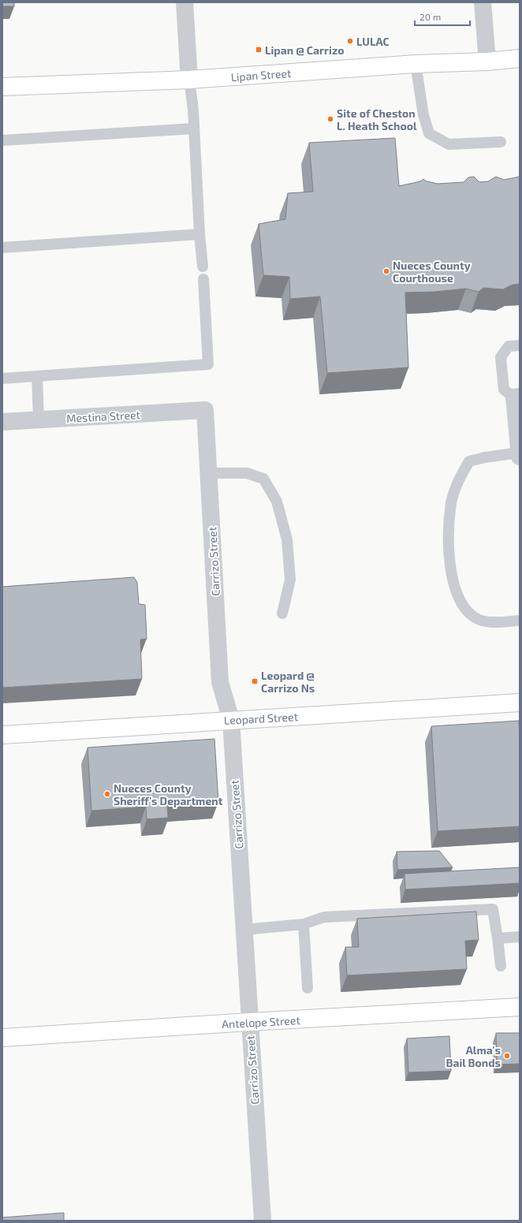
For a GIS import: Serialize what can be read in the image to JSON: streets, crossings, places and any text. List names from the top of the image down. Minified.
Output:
{"streets":{"street":["Lipan Street","Mestina Street","Carrizo Street","Leopard Street","Antelope Street"]},"crossings":[["Mestina Street","Carrizo Street"],["Carrizo Street","Leopard Street"],["Carrizo Street","Antelope Street"]],"places":{"other":["LULAC","Site of Cheston L. Heath School","Nueces County Courthouse","Nueces County Sheriff's Department","Alma's Bail Bonds"],"transit":["Lipan @ Carrizo","Leopard @ Carrizo Ns"]},"scale_bar":"20 m"}
